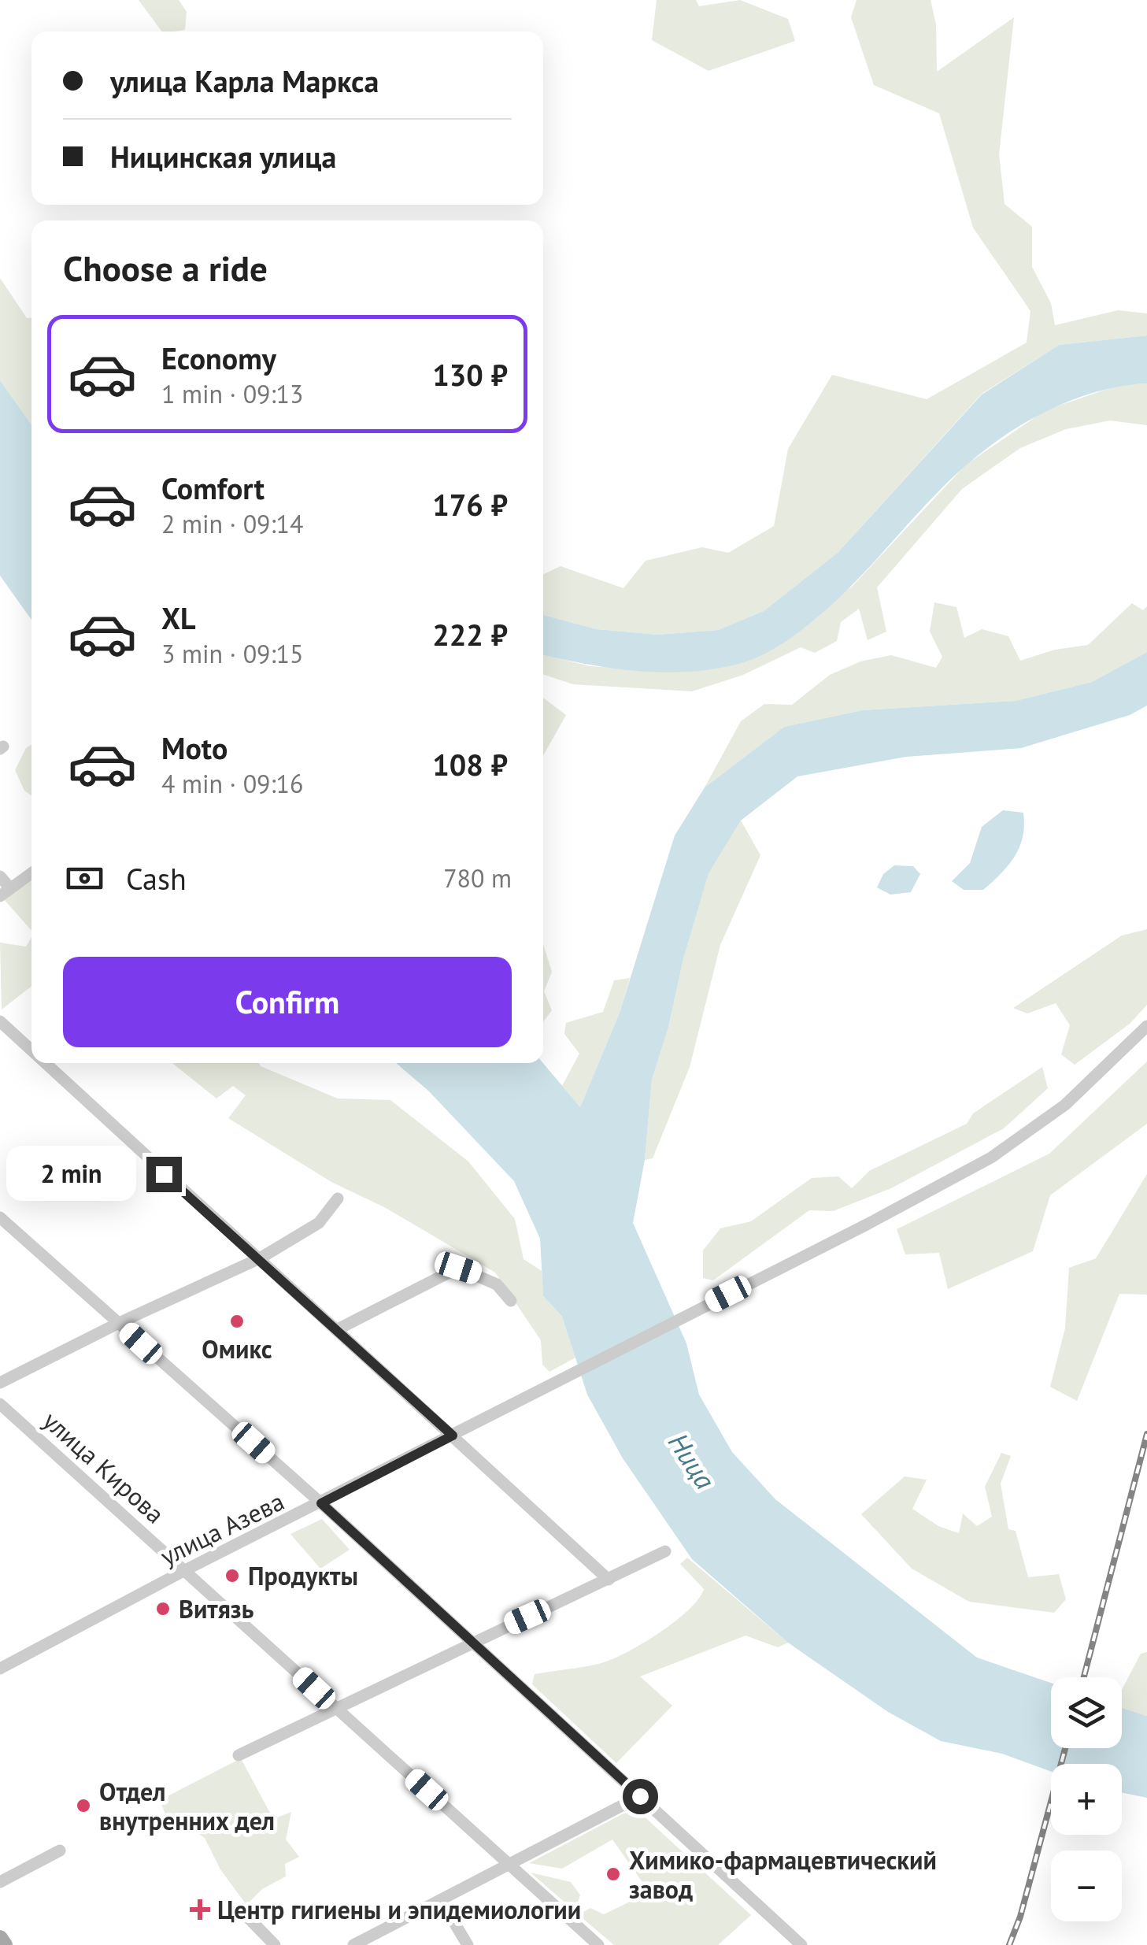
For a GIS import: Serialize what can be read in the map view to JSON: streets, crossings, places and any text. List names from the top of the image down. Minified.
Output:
{"streets":{"street":["улица Кирова","улица Азева"]},"crossings":[["улица Кирова","улица Азева"]],"water":["Ница"],"places":{"other":["Омикс","Продукты","Витязь","Отдел внутренних дел","Химико-фармацевтический завод"],"health":["Центр гигиены и эпидемиологии"]},"page":{"banner":["улица Карла Маркса","Ницинская улица"],"heading":"Choose a ride","list":[{"name":"Economy","note":"1 min · 09:13","value":"130 ₽"},{"name":"Comfort","note":"2 min · 09:14","value":"176 ₽"},{"name":"XL","note":"3 min · 09:15","value":"222 ₽"},{"name":"Moto","note":"4 min · 09:16","value":"108 ₽"}],"pay":["Cash","780 m"],"buttons":"Confirm","bubble":"2 min","map_buttons":["+","−"]}}
